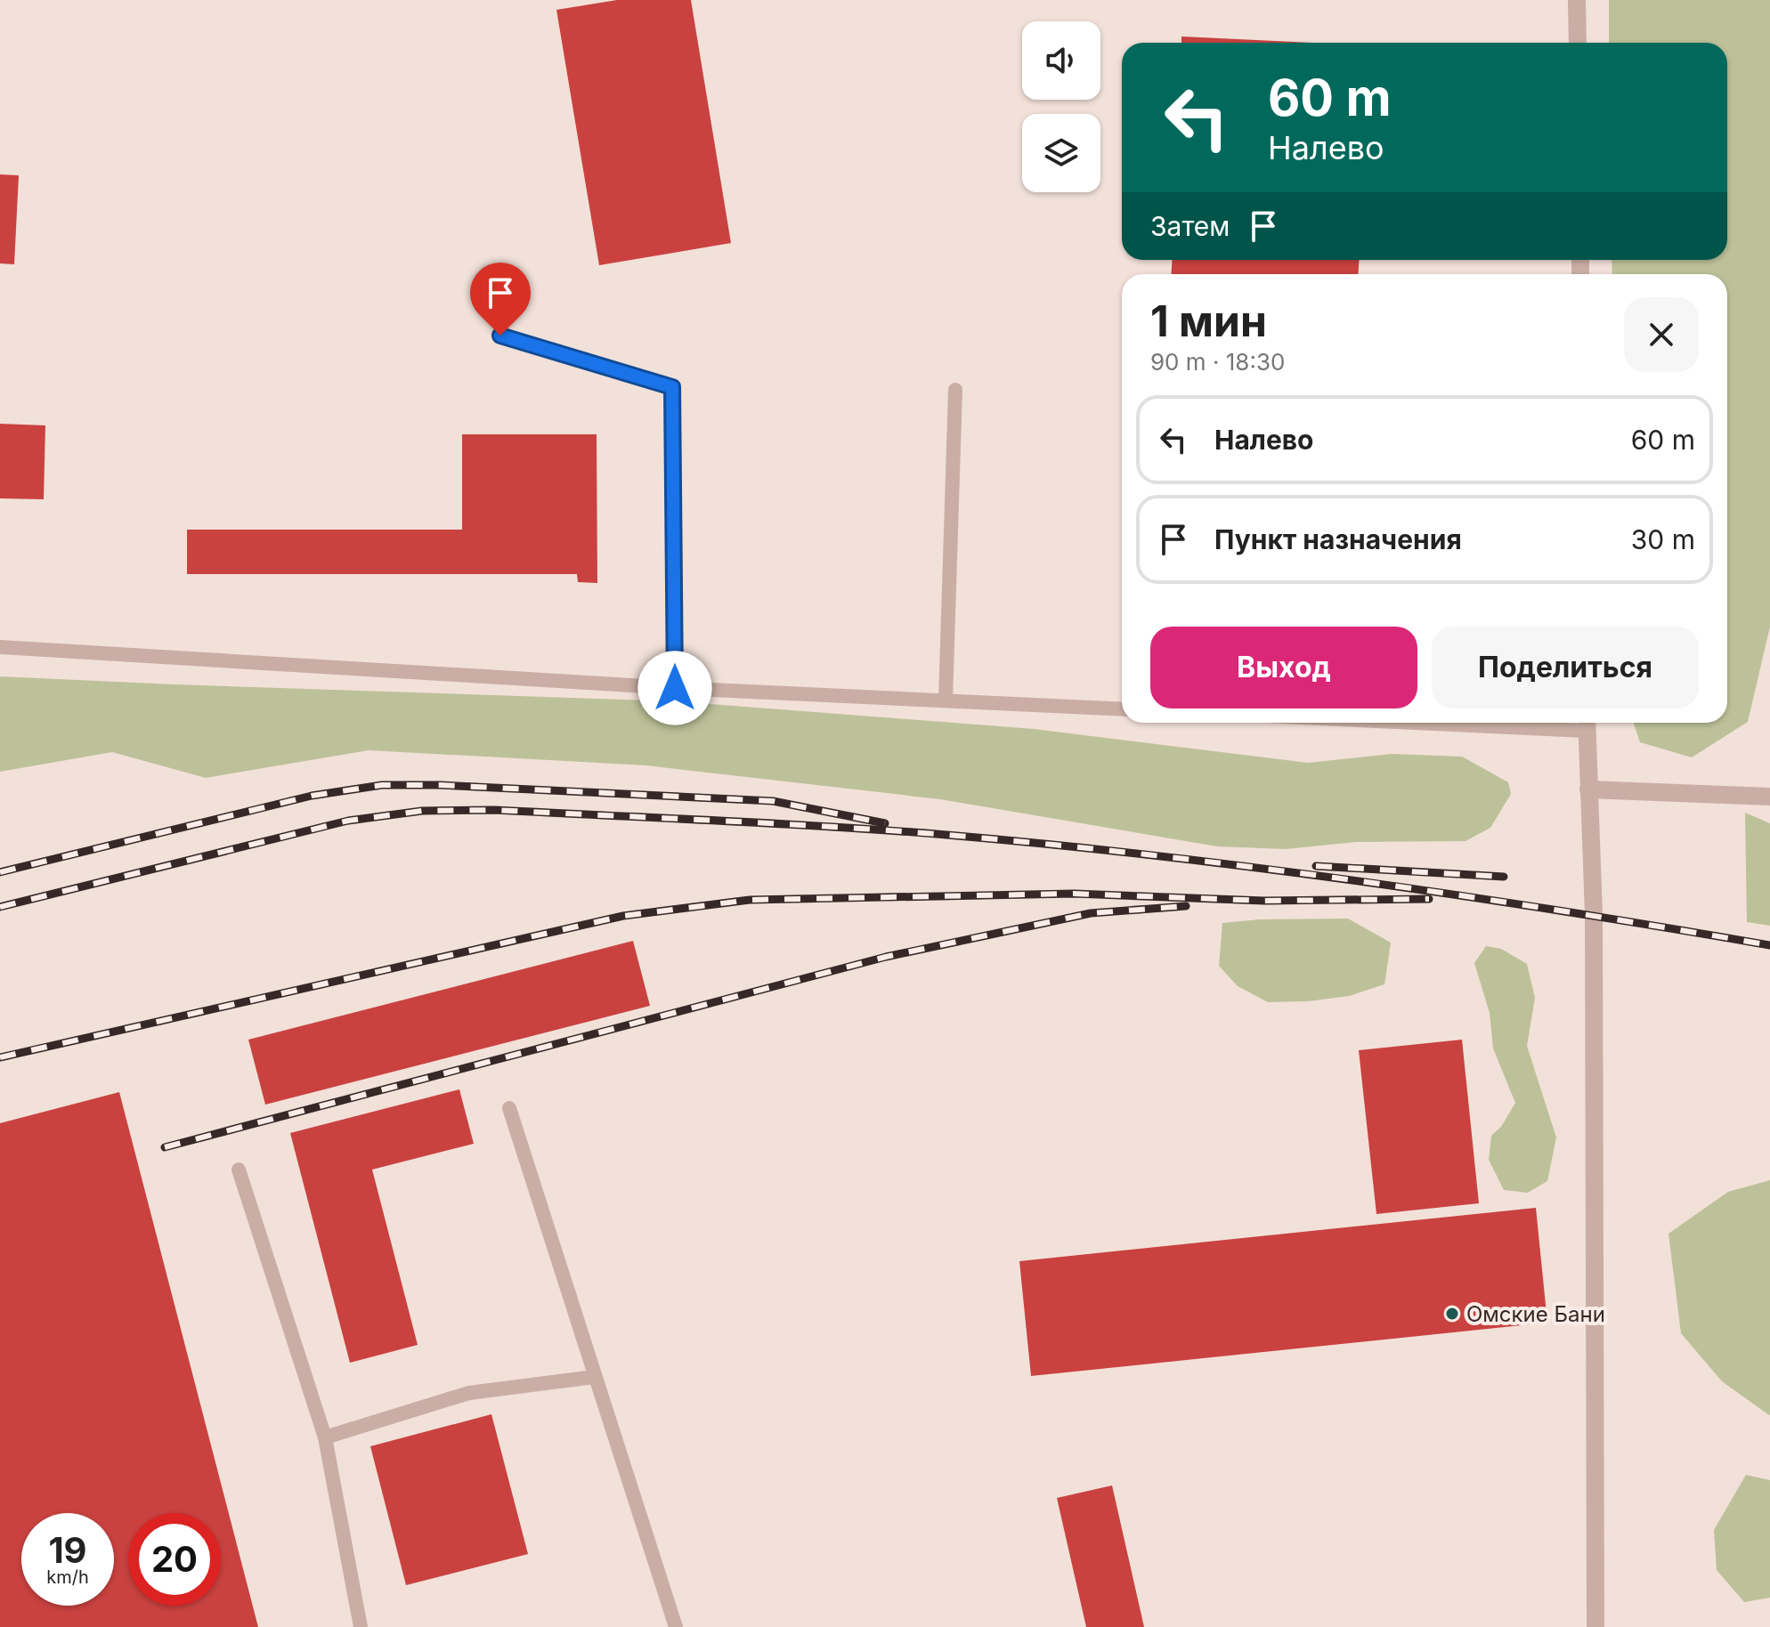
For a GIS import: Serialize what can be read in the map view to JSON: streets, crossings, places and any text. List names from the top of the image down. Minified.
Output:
{"places":["Омские Бани"],"page":{"turn":["60 m","Налево"],"then":"Затем","heading":["1 мин","90 m · 18:30"],"list":[{"name":"Налево","value":"60 m"},{"name":"Пункт назначения","value":"30 m"}],"buttons":["Выход","Поделиться"],"speed":"19 km/h","limit":"20"}}
